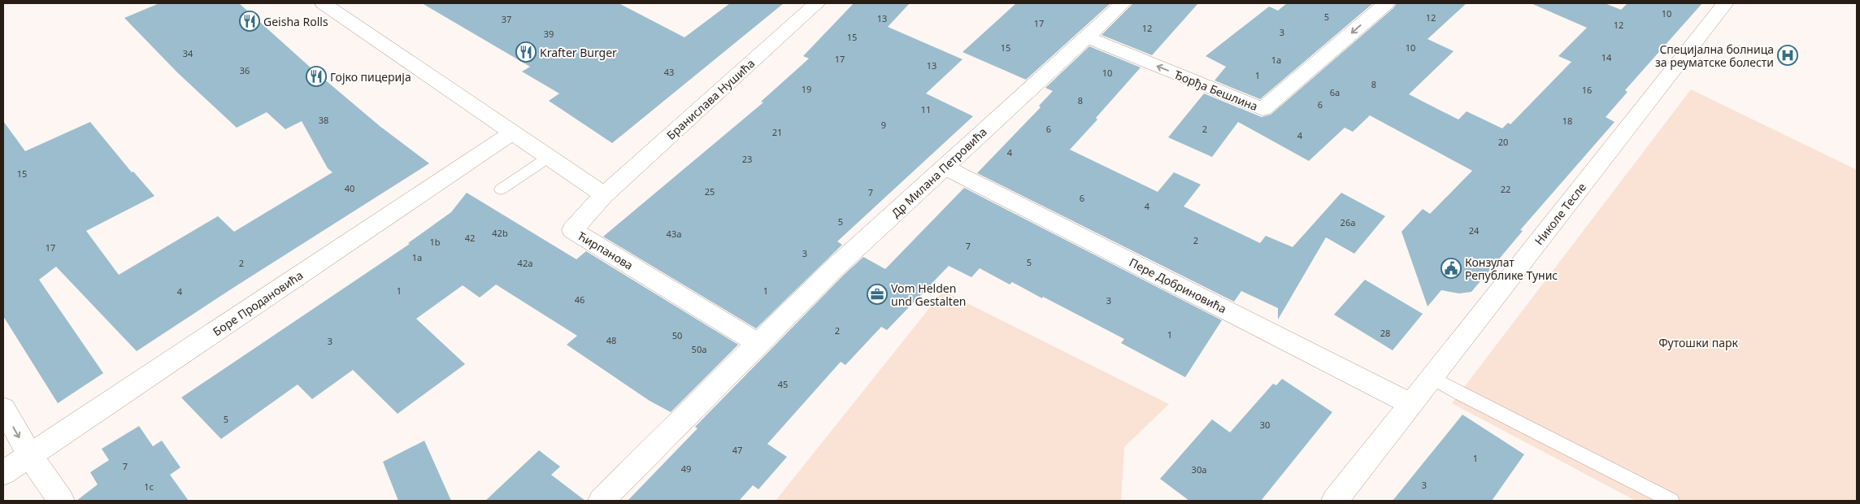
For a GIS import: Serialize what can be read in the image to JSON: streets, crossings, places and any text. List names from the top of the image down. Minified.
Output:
{"streets":{"street":["Ђорђа Бешлина","Бранислава Нушића","Др Милана Петровића","Николе Тесле","Ћирпанова","Пере Добриновића","Боре Продановића"]},"crossings":[["Ђорђа Бешлина","Др Милана Петровића"],["Бранислава Нушића","Ћирпанова"],["Др Милана Петровића","Ћирпанова"],["Др Милана Петровића","Пере Добриновића"],["Николе Тесле","Пере Добриновића"]],"one_way":["Ђорђа Бешлина"],"parks":["Футошки парк"],"places":{"restaurant":["Geisha Rolls","Krafter Burger","Гојко пицерија"],"hospital":["Специјална болница за реуматске болести"],"public building":["Конзулат Републике Тунис"],"office":["Vom Helden und Gestalten"]},"house_numbers":["10","5","12","13","37","17","12","12","3","39","15","15","10","34","14","17","1a","13","36","43","10","1","8","19","16","6a","8","6","11","38","18","9","6","2","21","4","20","4","23","15","40","22","25","7","6","4","5","26a","24","42b","43a","42","2","1b","7","17","3","1a","5","2","42a","1","1","4","46","3","2","28","1","50","48","3","50a","45","5","30","47","1","7","49","30a","3","1c"]}
